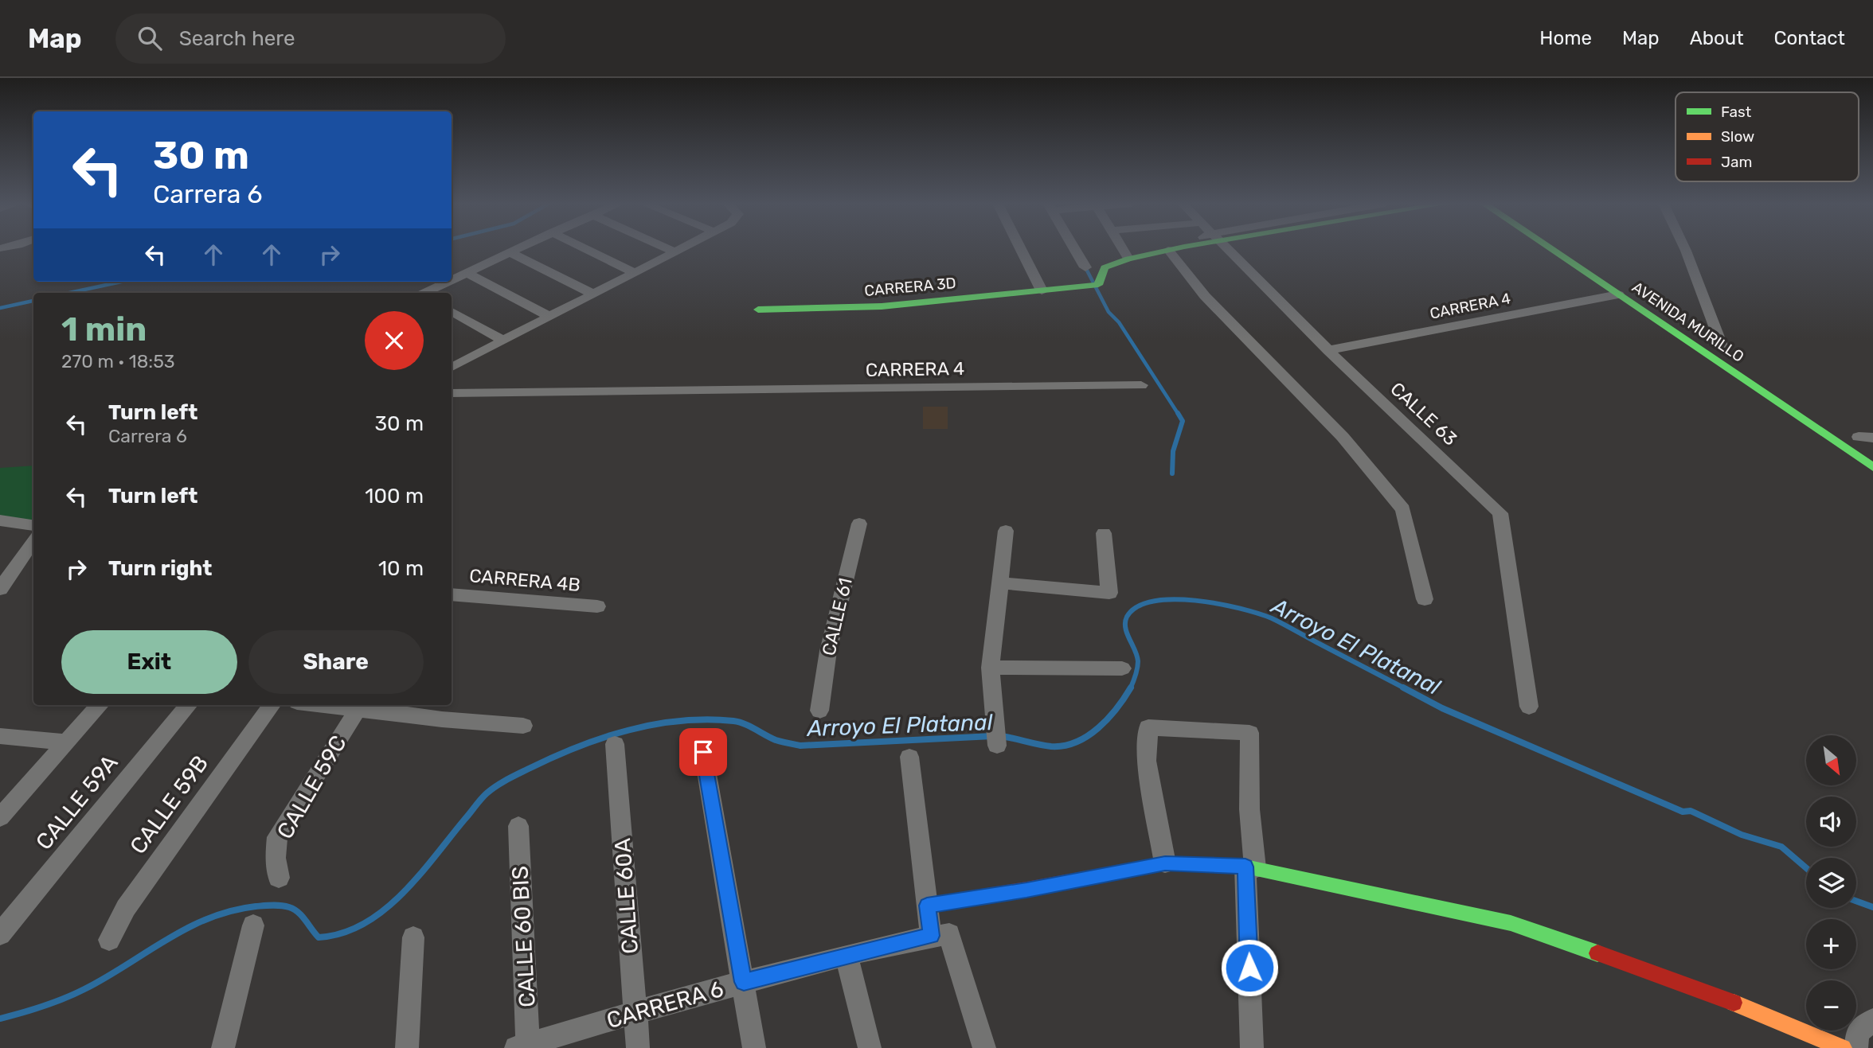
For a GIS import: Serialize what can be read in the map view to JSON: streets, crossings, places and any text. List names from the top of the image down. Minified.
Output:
{"streets":{"street":["CARRERA 3D","CARRERA 4","AVENIDA MURILLO","CALLE 63","CARRERA 4B","CALLE 61","CALLE 59C","CALLE 59A","CALLE 59B","CALLE 60A","CALLE 60 BIS","CARRERA 6"]},"crossings":[["CARRERA 4","AVENIDA MURILLO"],["CARRERA 4","CALLE 63"],["CALLE 60A","CARRERA 6"],["CALLE 60 BIS","CARRERA 6"]],"water":["Arroyo El Platanal"],"legend":["Fast","Slow","Jam"],"north":"bottom right","page":{"header":"Map","search":"Search here","nav":["Home","Map","About","Contact"],"turn":["30 m","Carrera 6"],"heading":["1 min","270 m · 18:53"],"list":[{"name":"Turn left","note":"Carrera 6","value":"30 m"},{"name":"Turn left","value":"100 m"},{"name":"Turn right","value":"10 m"}],"buttons":["Exit","Share"],"map_buttons":["+","−"]}}
